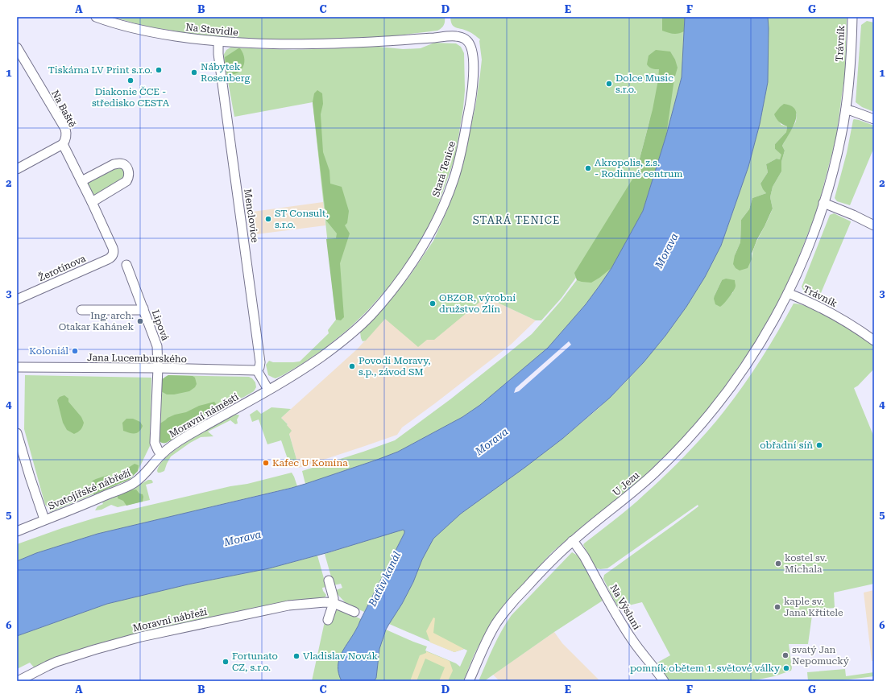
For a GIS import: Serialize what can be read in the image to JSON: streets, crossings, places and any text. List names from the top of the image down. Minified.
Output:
{"streets":{"street":["Na Stavidle","Trávník","Na Baště","Stará Tenice","Menclovice","Žerotínova","Lipová","Jana Lucemburského","Moravní náměstí","U Jezu","Svatojiřské nábřeží","Na Výsluní","Moravní nábřeží"]},"crossings":[["Na Stavidle","Stará Tenice"],["Na Stavidle","Menclovice"],["Trávník","U Jezu"],["Stará Tenice","Moravní náměstí"],["Menclovice","Jana Lucemburského"],["Lipová","Jana Lucemburského"],["Lipová","Moravní náměstí"],["Jana Lucemburského","Moravní náměstí"],["Moravní náměstí","Svatojiřské nábřeží"],["U Jezu","Na Výsluní"]],"districts":["STARÁ TENICE"],"water":["Morava","Baťův kanál"],"places":["Tiskárna LV Print s.r.o.","Nábytek Rosenberg","Diakonie ČCE - středisko CESTA","Dolce Music s.r.o.","Akropolis, z.s. - Rodinné centrum","ST Consult, s.r.o.","OBZOR, výrobní družstvo Zlín","Ing. arch. Otakar Kahánek","Koloniál","Povodí Moravy, s.p., závod SM","obřadní síň","Kafec U Komína","kostel sv. Michala","kaple sv. Jana Křtitele","svatý Jan Nepomucký","Vladislav Novák","Fortunato CZ, s.r.o.","pomník obětem 1. světové války"],"grid":{"columns":["A","B","C","D","E","F","G"],"rows":["1","2","3","4","5","6"]}}
